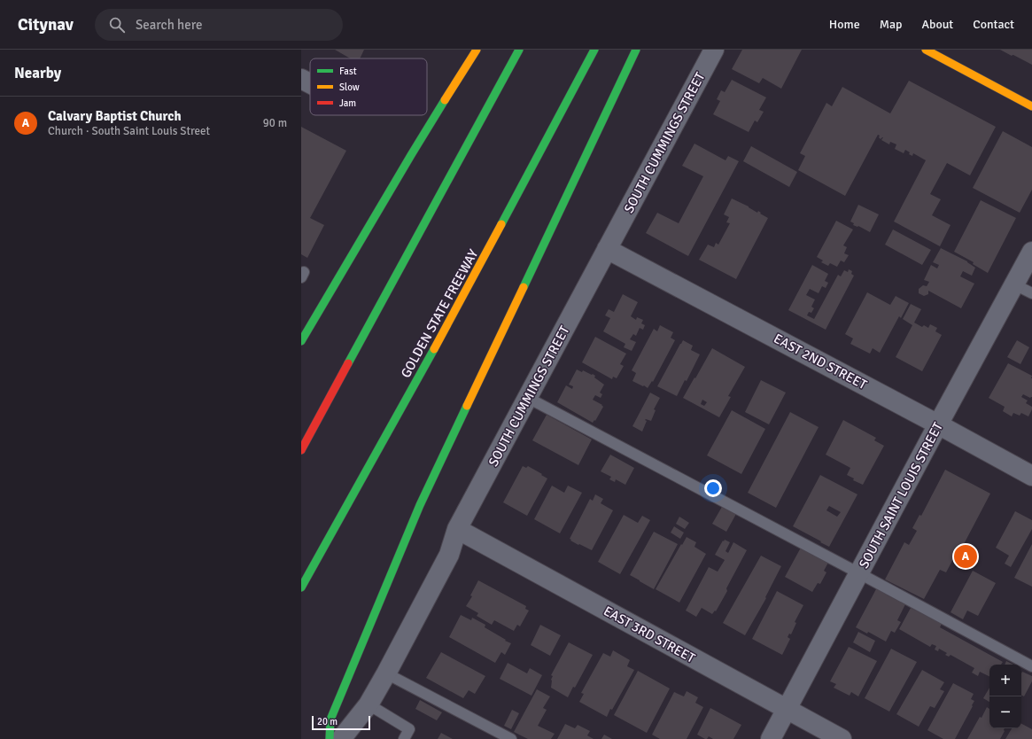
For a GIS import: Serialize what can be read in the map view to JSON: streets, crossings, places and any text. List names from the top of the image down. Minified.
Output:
{"streets":{"main road":["GOLDEN STATE FREEWAY"],"street":["SOUTH CUMMINGS STREET","EAST 2ND STREET","SOUTH SAINT LOUIS STREET","EAST 3RD STREET"]},"crossings":[["SOUTH CUMMINGS STREET","EAST 2ND STREET"],["SOUTH CUMMINGS STREET","EAST 3RD STREET"],["EAST 2ND STREET","SOUTH SAINT LOUIS STREET"],["SOUTH SAINT LOUIS STREET","EAST 3RD STREET"]],"legend":["Fast","Slow","Jam"],"scale_bar":"20 m","page":{"header":"Citynav","search":"Search here","nav":["Home","Map","About","Contact"],"heading":"Nearby","list":[{"mark":"A","name":"Calvary Baptist Church","note":"Church · South Saint Louis Street","value":"90 m"}],"pins":"A","map_buttons":["+","−"],"scale":"20 m"}}
